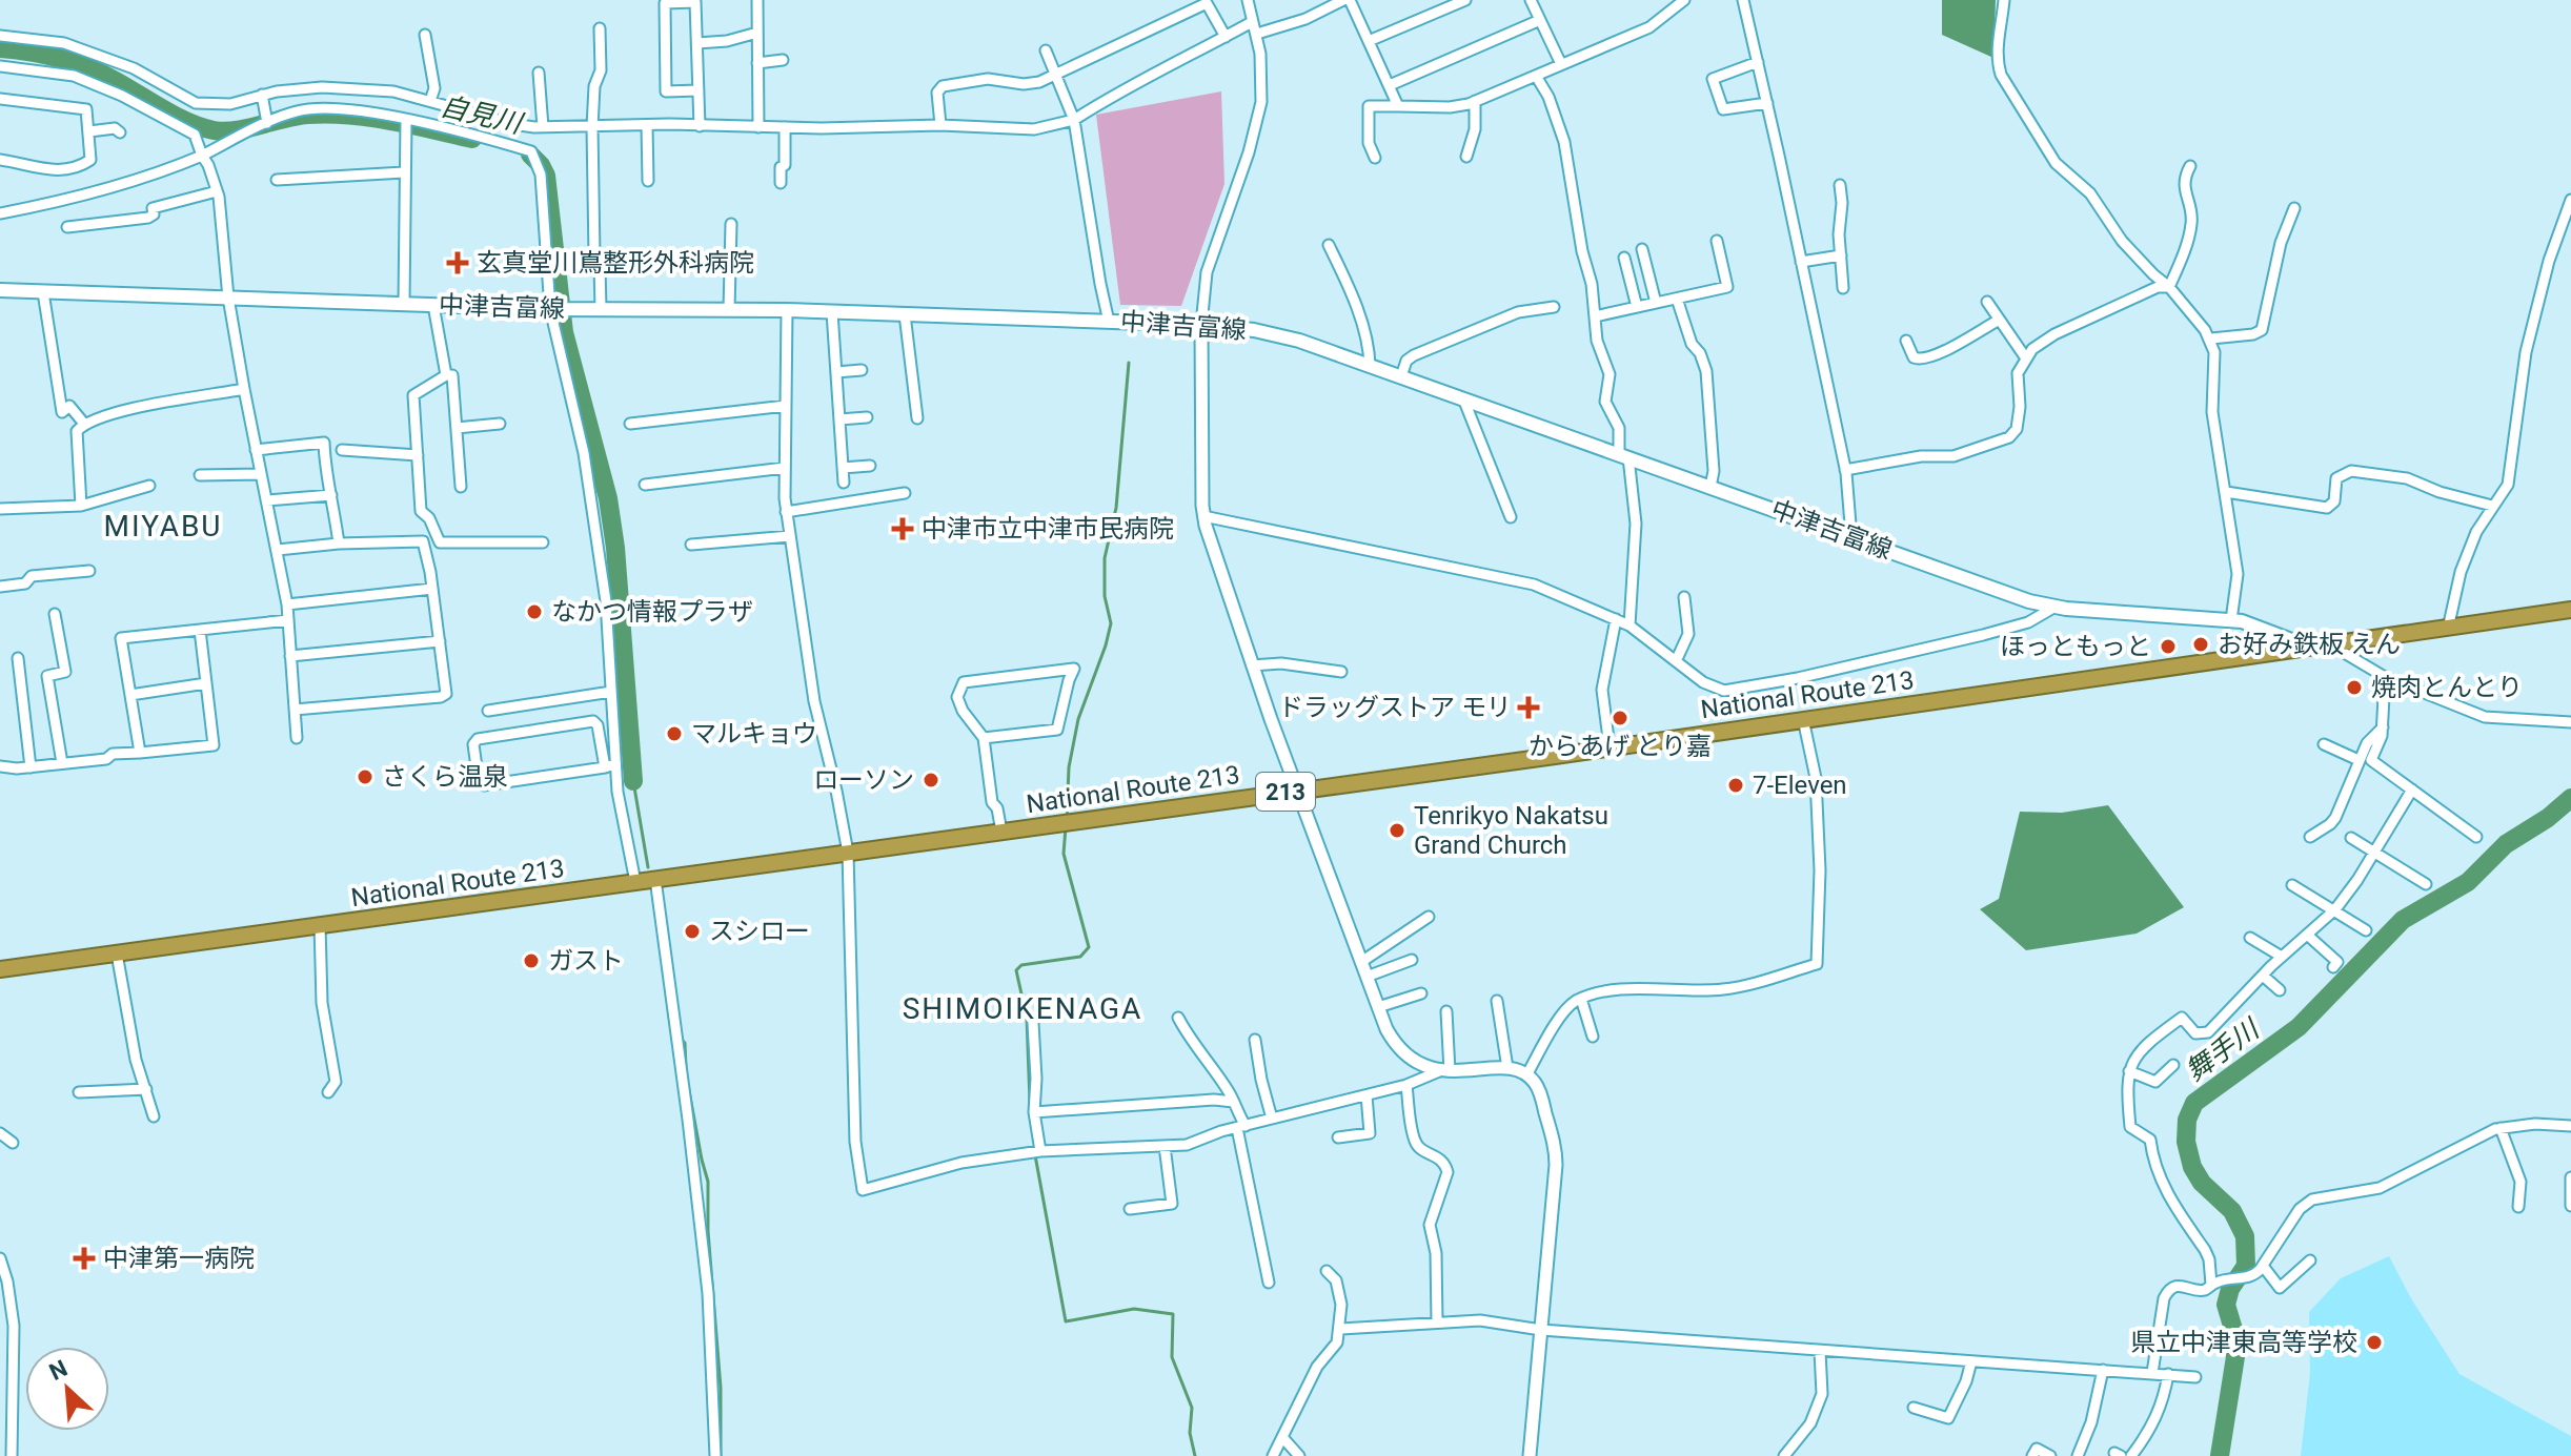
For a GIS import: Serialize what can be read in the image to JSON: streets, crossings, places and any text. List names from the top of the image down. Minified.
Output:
{"streets":{"highway":["National Route 213","213"],"main road":["中津吉富線"]},"crossings":[["中津吉富線","National Route 213"]],"districts":["MIYABU","SHIMOIKENAGA"],"water":["自見川","舞手川"],"places":{"health":["玄真堂川嶌整形外科病院","中津市立中津市民病院","ドラッグストア モリ","中津第一病院"],"other":["なかつ情報プラザ","お好み鉄板 えん","ほっともっと","焼肉とんとり","からあげ とり嘉","マルキョウ","さくら温泉","ローソン","7-Eleven","Tenrikyo Nakatsu Grand Church","スシロー","ガスト","県立中津東高等学校"]},"north":"top left"}
